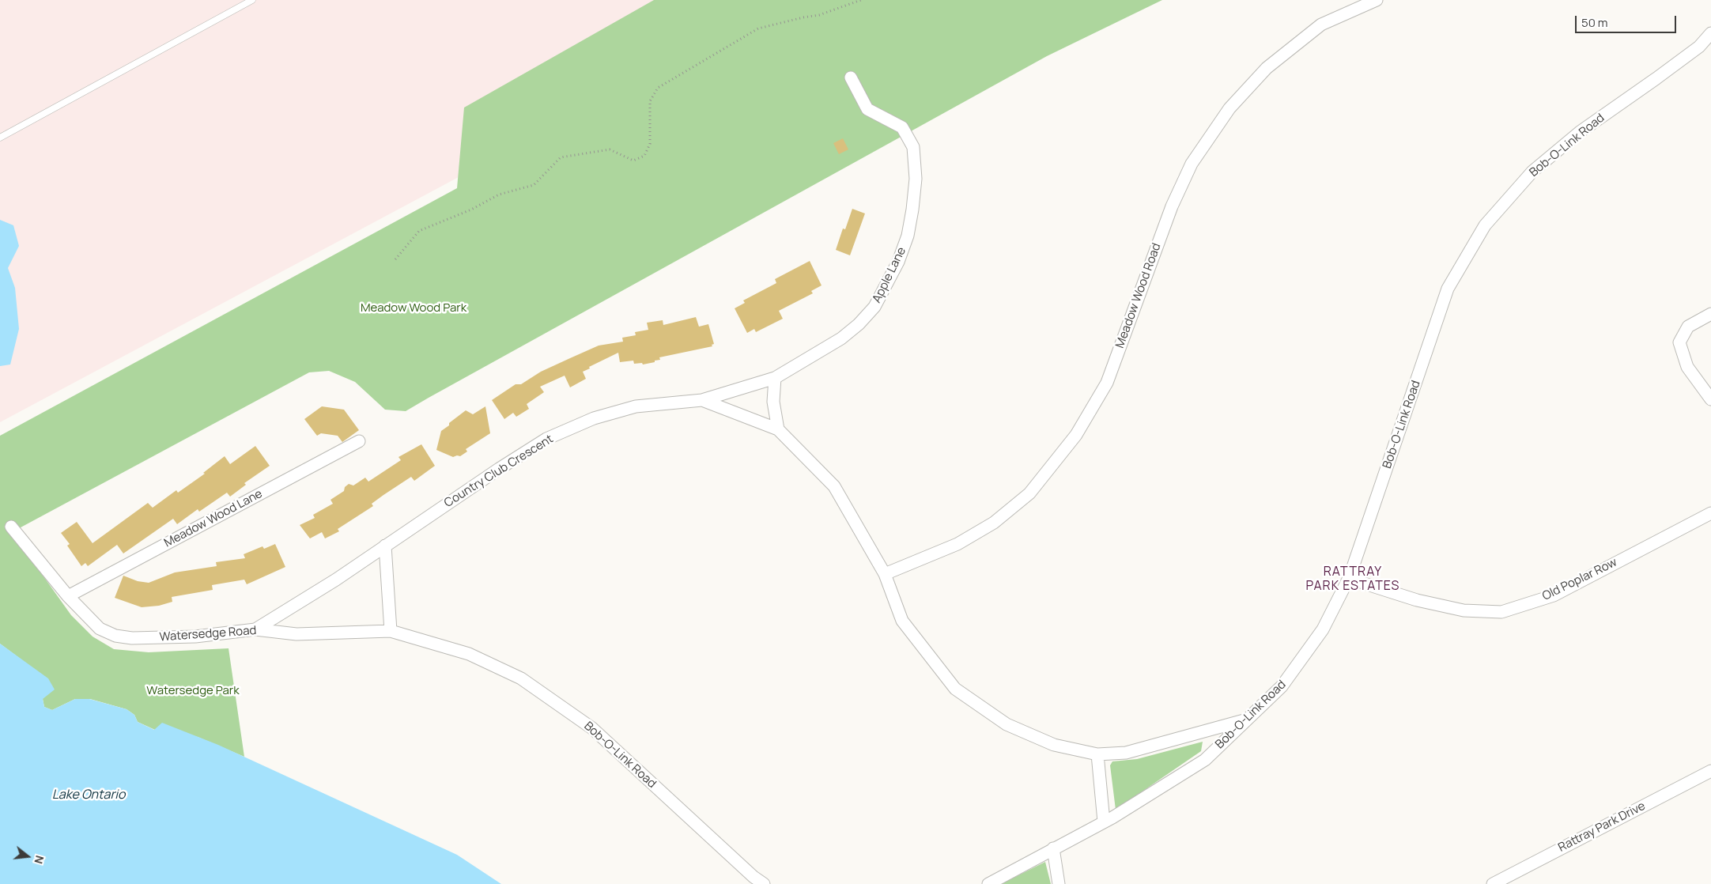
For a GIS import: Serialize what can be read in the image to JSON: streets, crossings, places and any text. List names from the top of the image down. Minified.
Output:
{"streets":{"street":["Bob-O-Link Road","Apple Lane","Meadow Wood Road","Country Club Crescent","Meadow Wood Lane","Old Poplar Row","Watersedge Road","Rattray Park Drive"]},"crossings":[["Bob-O-Link Road","Country Club Crescent"],["Bob-O-Link Road","Old Poplar Row"],["Bob-O-Link Road","Watersedge Road"],["Apple Lane","Country Club Crescent"],["Meadow Wood Road","Country Club Crescent"],["Country Club Crescent","Watersedge Road"],["Meadow Wood Lane","Watersedge Road"]],"districts":["RATTRAY PARK ESTATES"],"water":["Lake Ontario"],"parks":["Meadow Wood Park","Watersedge Park"],"scale_bar":"50 m","north":"right"}
